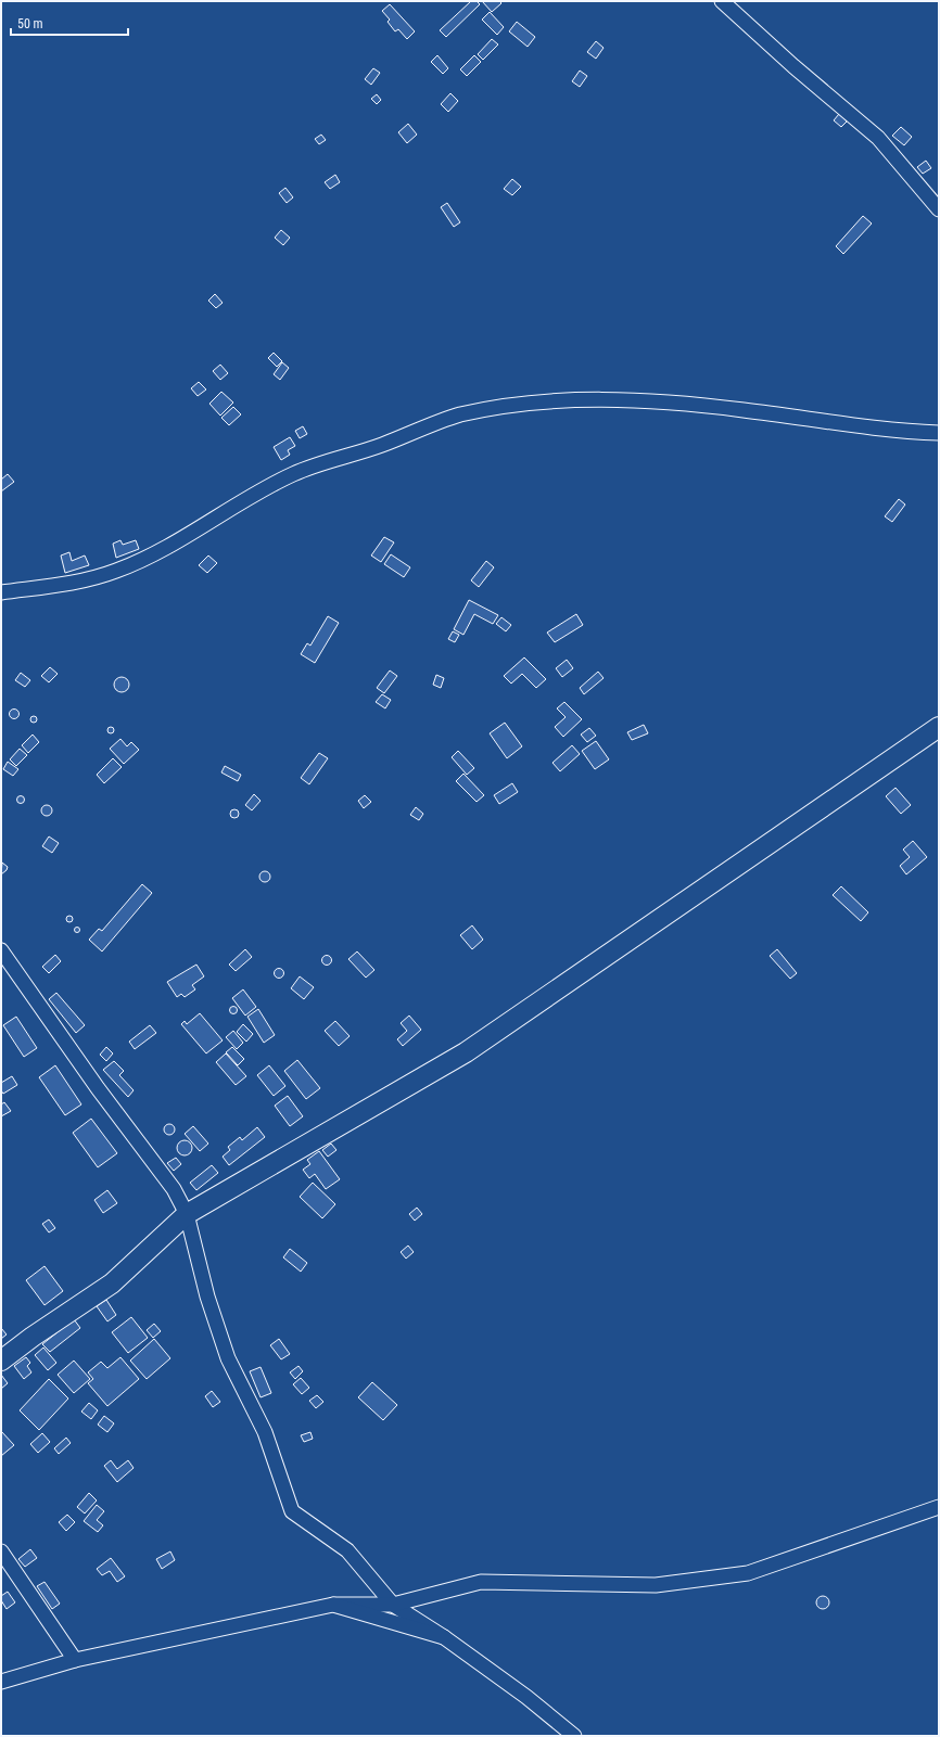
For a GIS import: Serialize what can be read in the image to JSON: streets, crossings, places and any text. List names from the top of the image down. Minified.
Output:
{"scale_bar":"50 m"}
